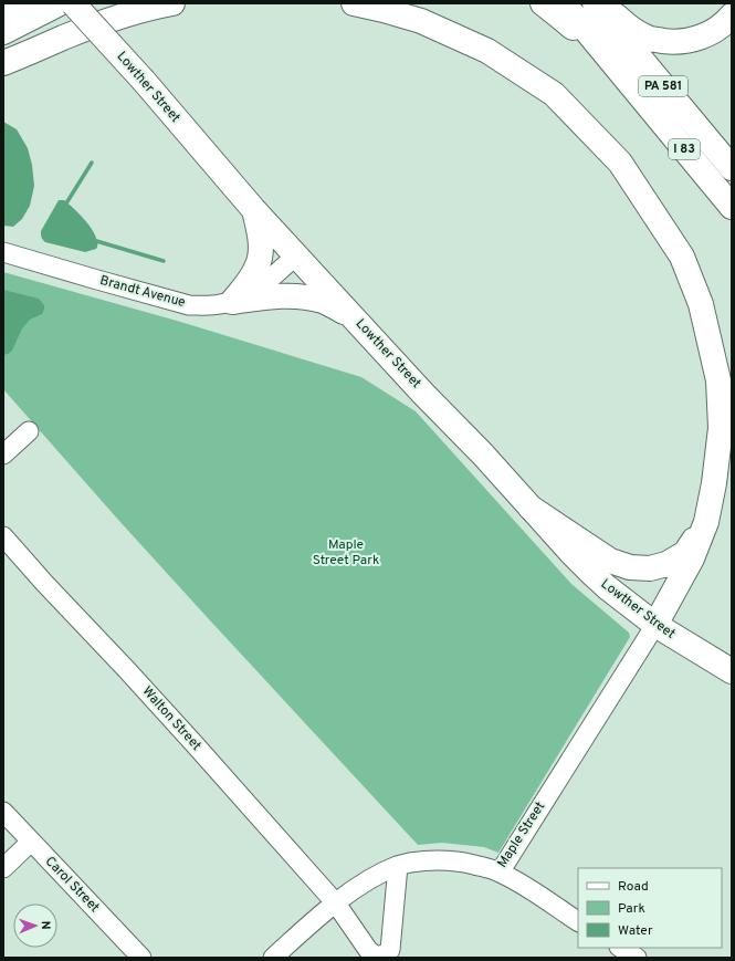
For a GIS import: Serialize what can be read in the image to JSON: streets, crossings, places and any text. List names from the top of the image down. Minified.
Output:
{"streets":{"main road":["PA 581","Lowther Street","I 83"],"street":["Brandt Avenue","Walton Street","Maple Street","Carol Street"]},"crossings":[["PA 581","I 83"],["Lowther Street","Brandt Avenue"],["Lowther Street","Maple Street"],["Walton Street","Maple Street"]],"parks":["Maple Street Park"],"legend":["Road","Park","Water"],"north":"right"}
